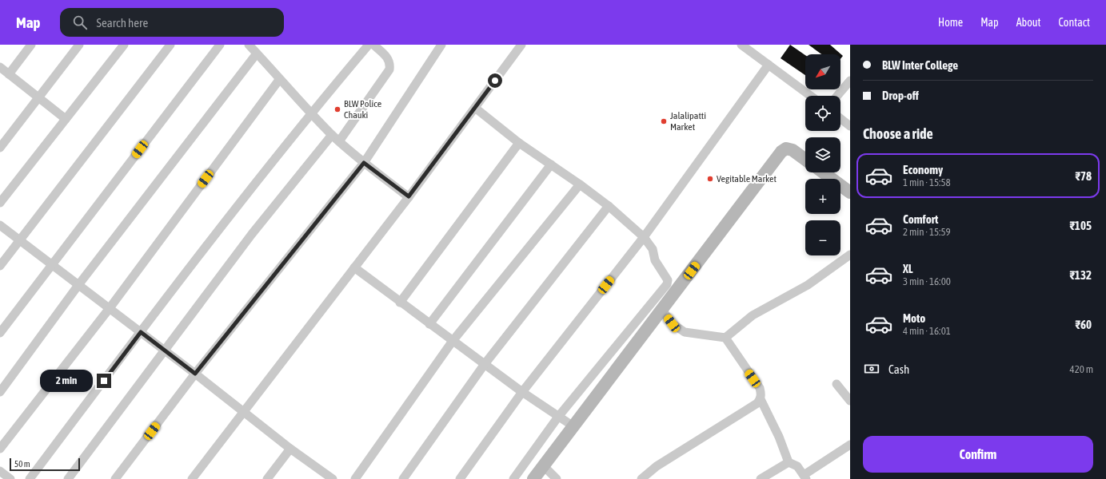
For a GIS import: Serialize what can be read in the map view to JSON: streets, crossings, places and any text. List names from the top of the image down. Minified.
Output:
{"places":["BLW Police Chauki","Jalalipatti Market","Vegitable Market"],"scale_bar":"50 m","north":"bottom left","page":{"header":"Map","search":"Search here","nav":["Home","Map","About","Contact"],"banner":["BLW Inter College","Drop-off"],"map_buttons":["+","−"],"heading":"Choose a ride","list":[{"name":"Economy","note":"1 min · 15:58","value":"₹78"},{"name":"Comfort","note":"2 min · 15:59","value":"₹105"},{"name":"XL","note":"3 min · 16:00","value":"₹132"},{"name":"Moto","note":"4 min · 16:01","value":"₹60"}],"pay":["Cash","420 m"],"bubble":"2 min","buttons":"Confirm","scale":"50 m"}}
